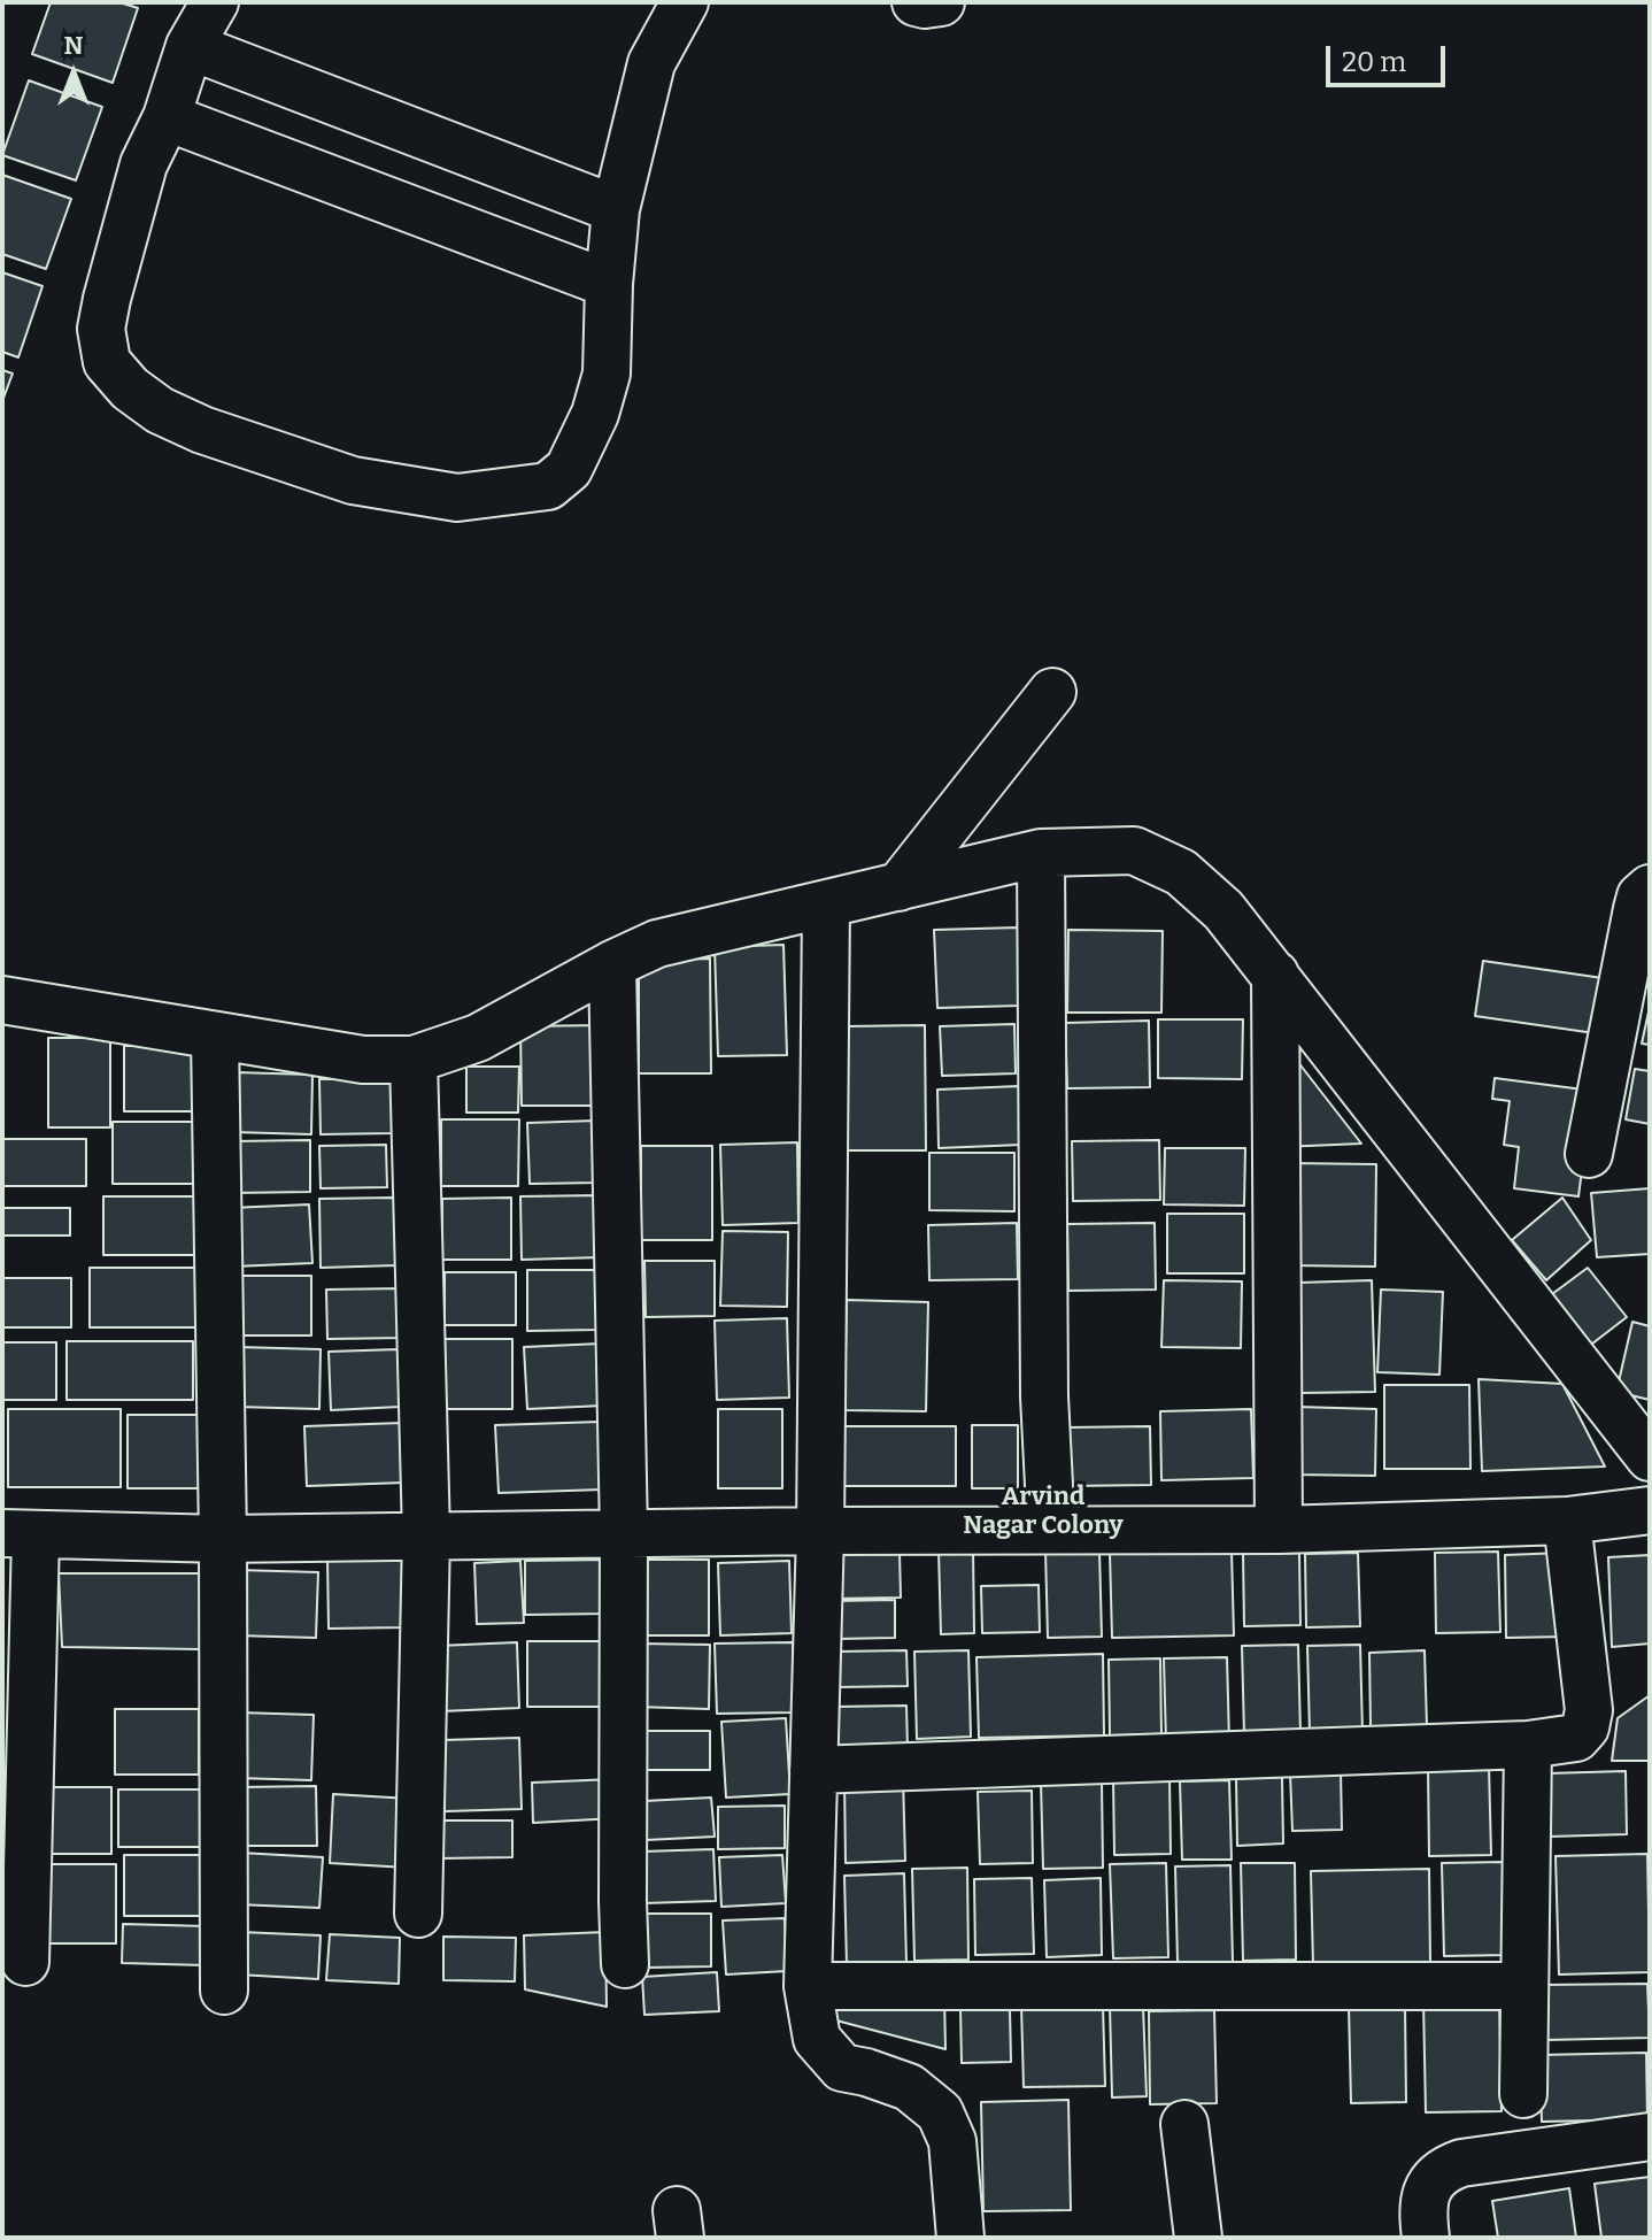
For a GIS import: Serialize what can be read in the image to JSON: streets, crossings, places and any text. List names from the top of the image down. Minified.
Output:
{"districts":["Arvind Nagar Colony"],"scale_bar":"20 m","north":"top"}
